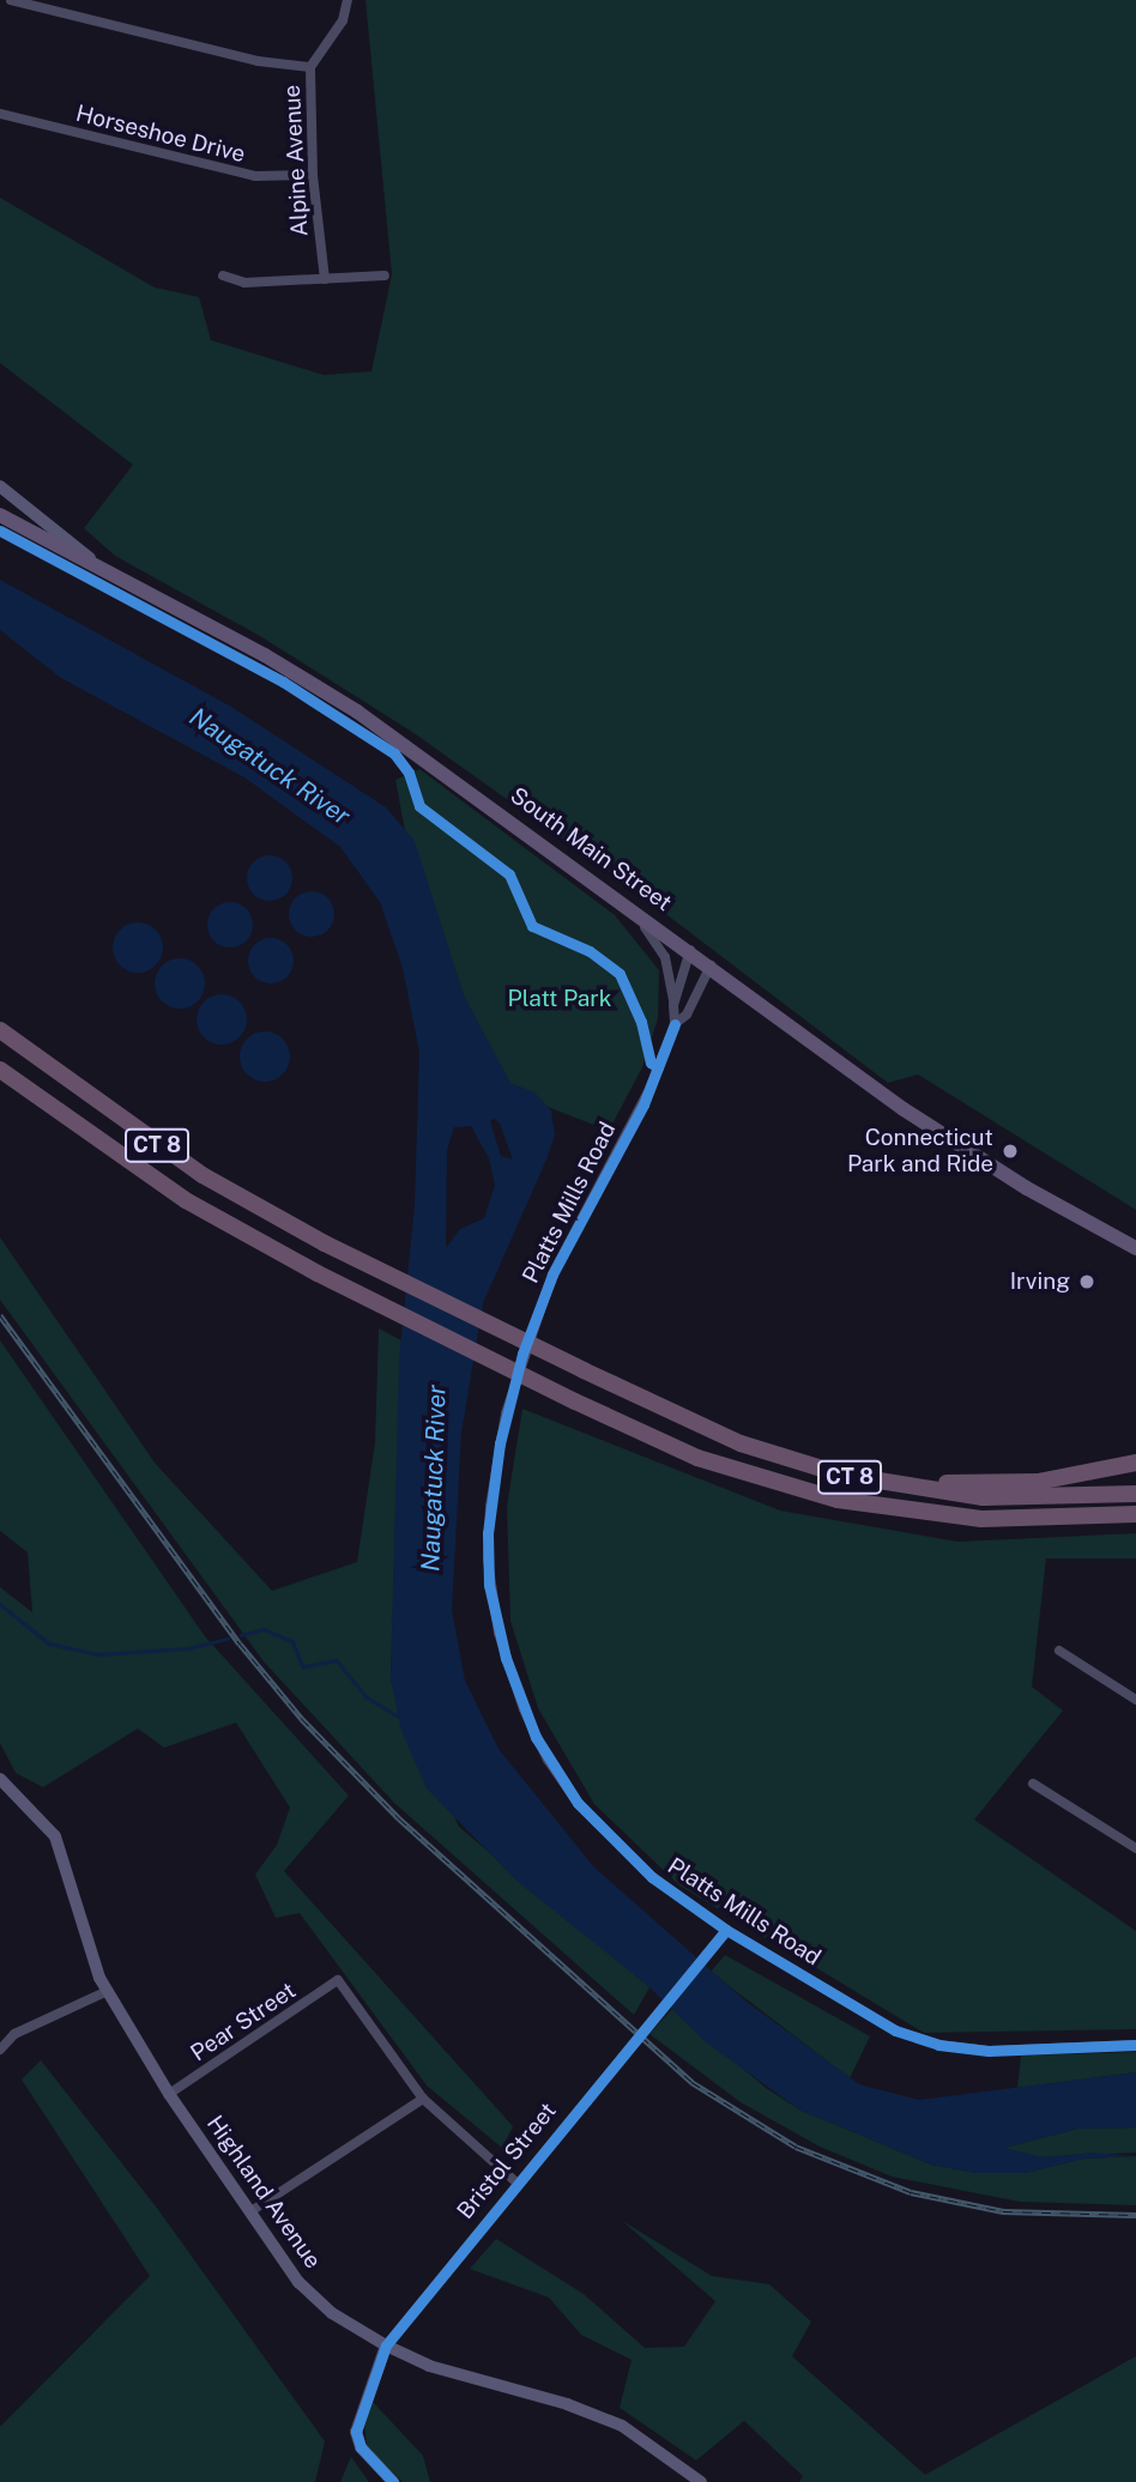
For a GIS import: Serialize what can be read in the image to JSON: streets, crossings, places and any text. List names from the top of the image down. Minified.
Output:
{"streets":{"highway":["CT 8"],"main road":["South Main Street","Highland Avenue"],"street":["Horseshoe Drive","Alpine Avenue","Platts Mills Road","Pear Street","Bristol Street"]},"crossings":[["Horseshoe Drive","Alpine Avenue"],["South Main Street","Platts Mills Road"],["Platts Mills Road","Bristol Street"],["Pear Street","Highland Avenue"],["Bristol Street","Highland Avenue"]],"water":["Naugatuck River"],"parks":["Platt Park"],"places":["Connecticut Park and Ride","Irving"]}
